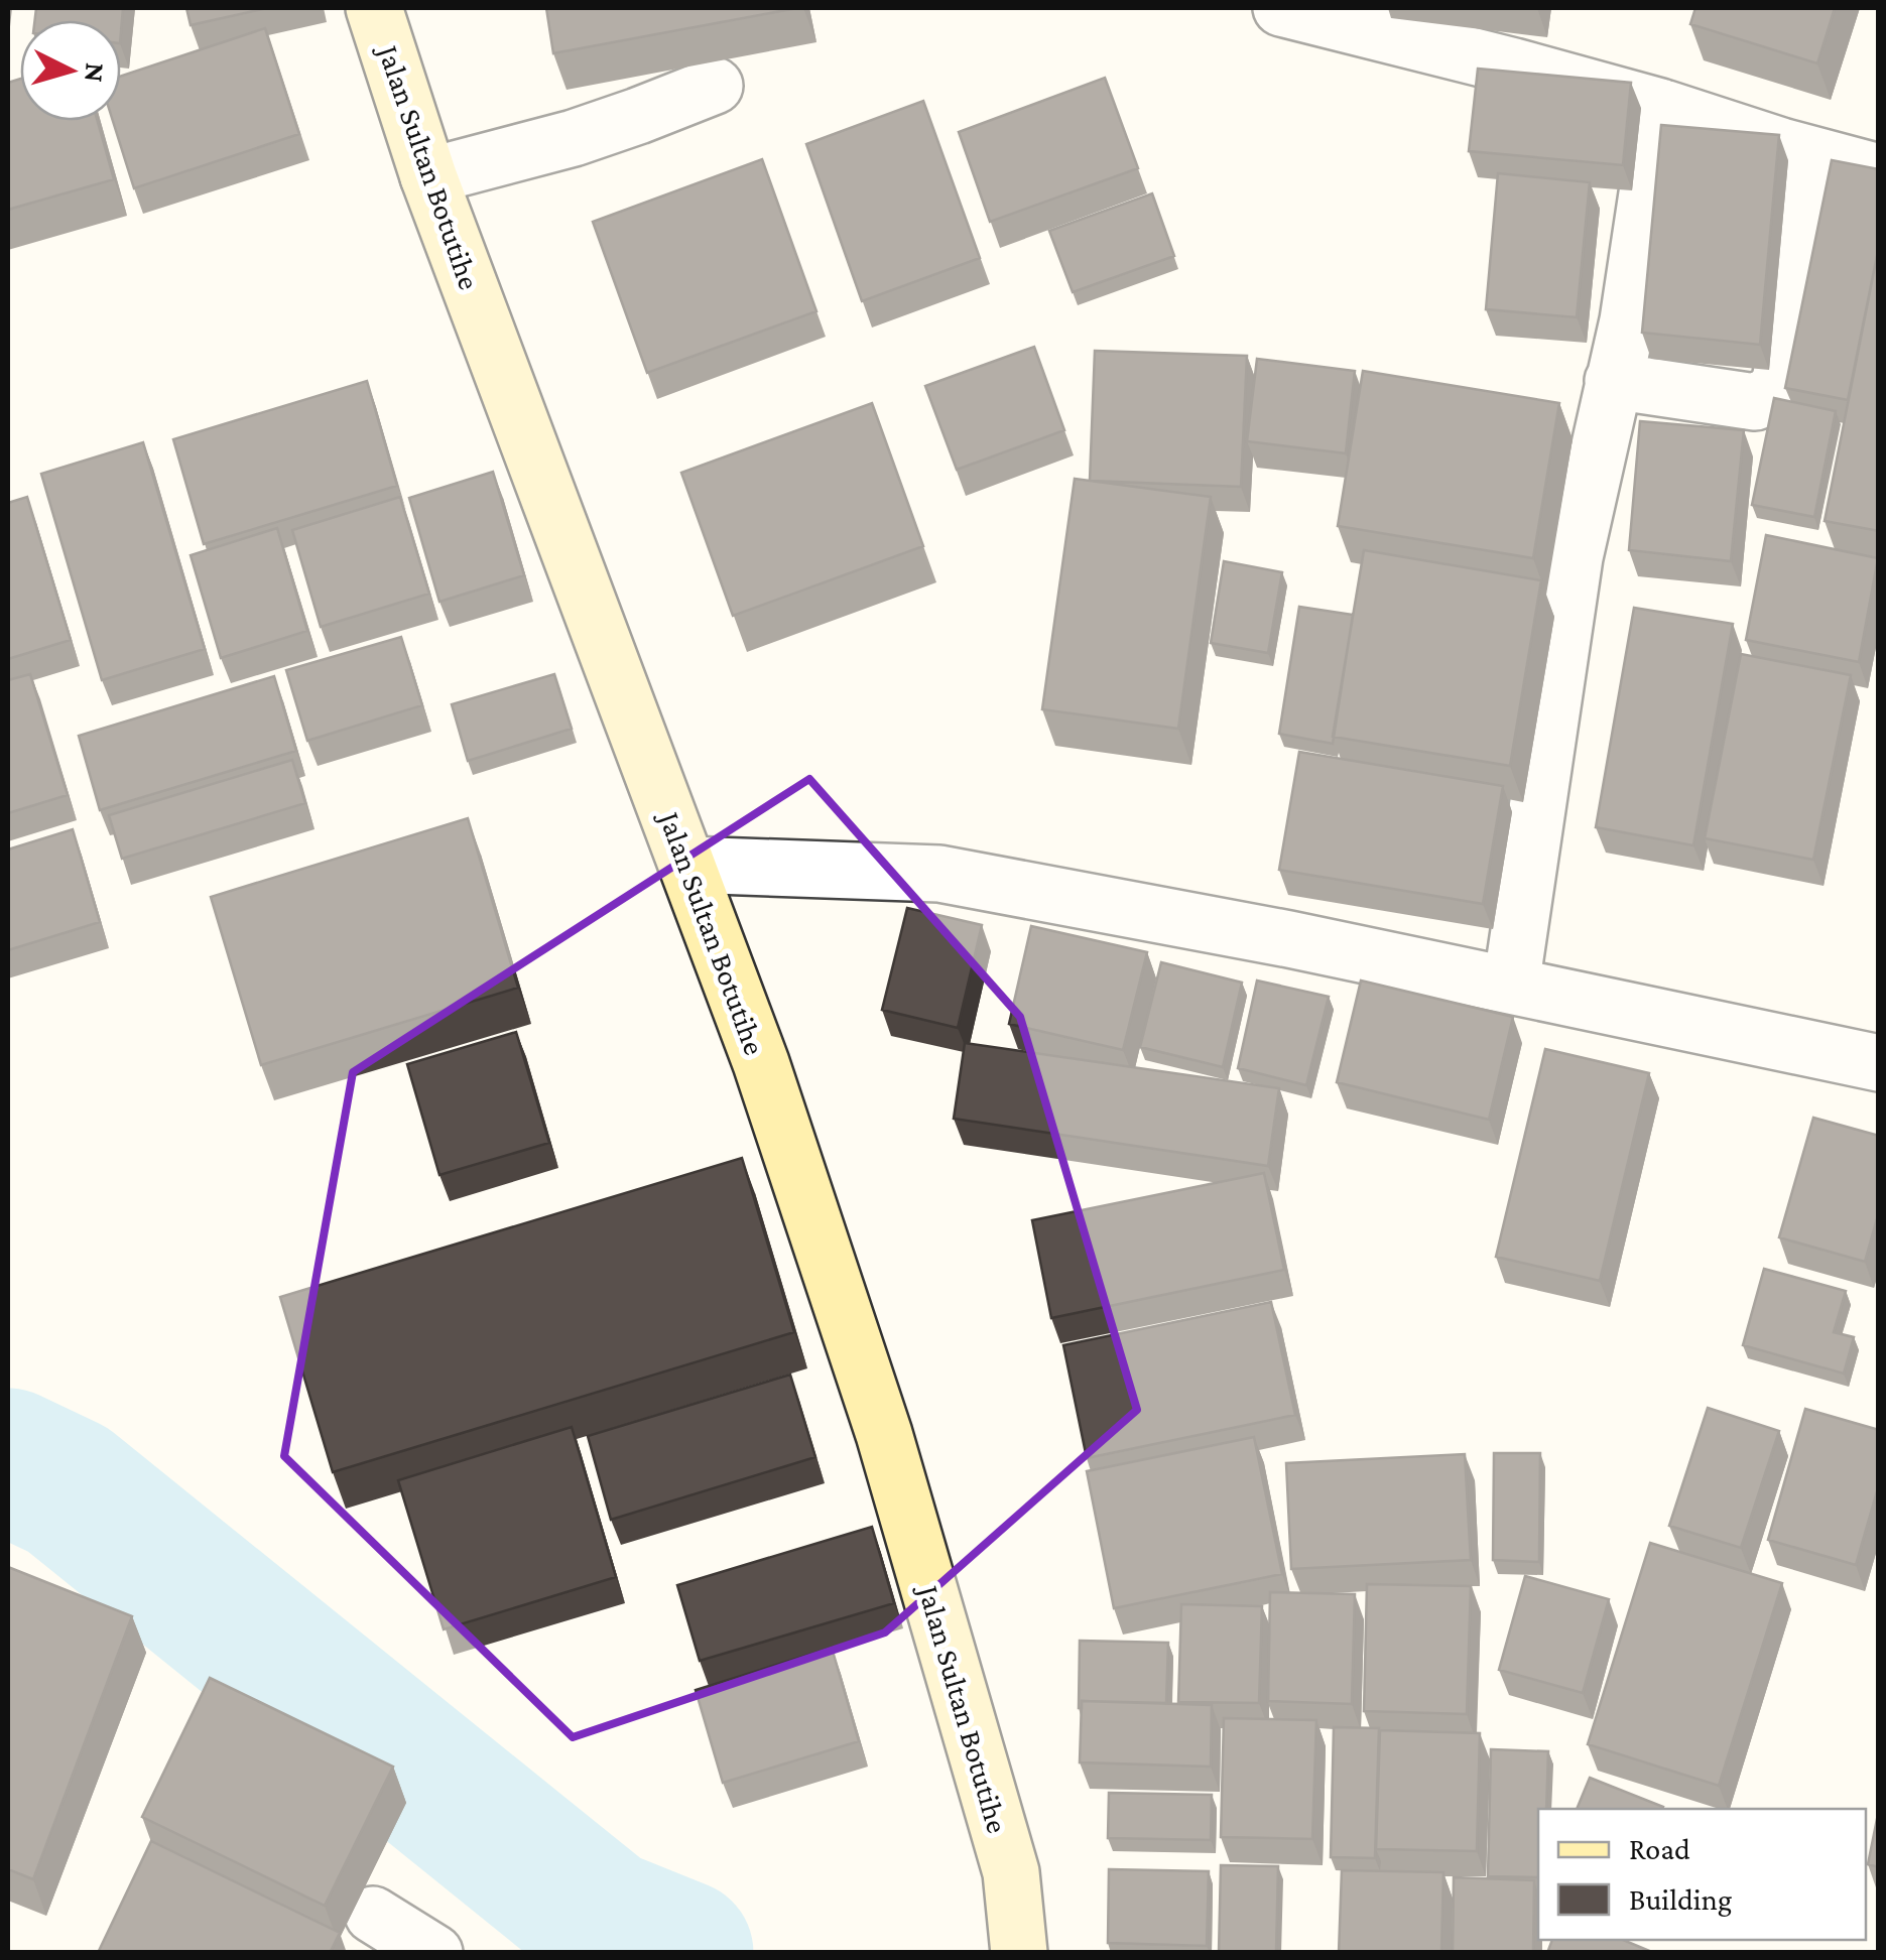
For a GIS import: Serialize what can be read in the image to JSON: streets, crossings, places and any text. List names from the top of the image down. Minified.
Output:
{"streets":{"main road":["Jalan Sultan Botutihe"]},"legend":["Road","Building"],"north":"right"}
